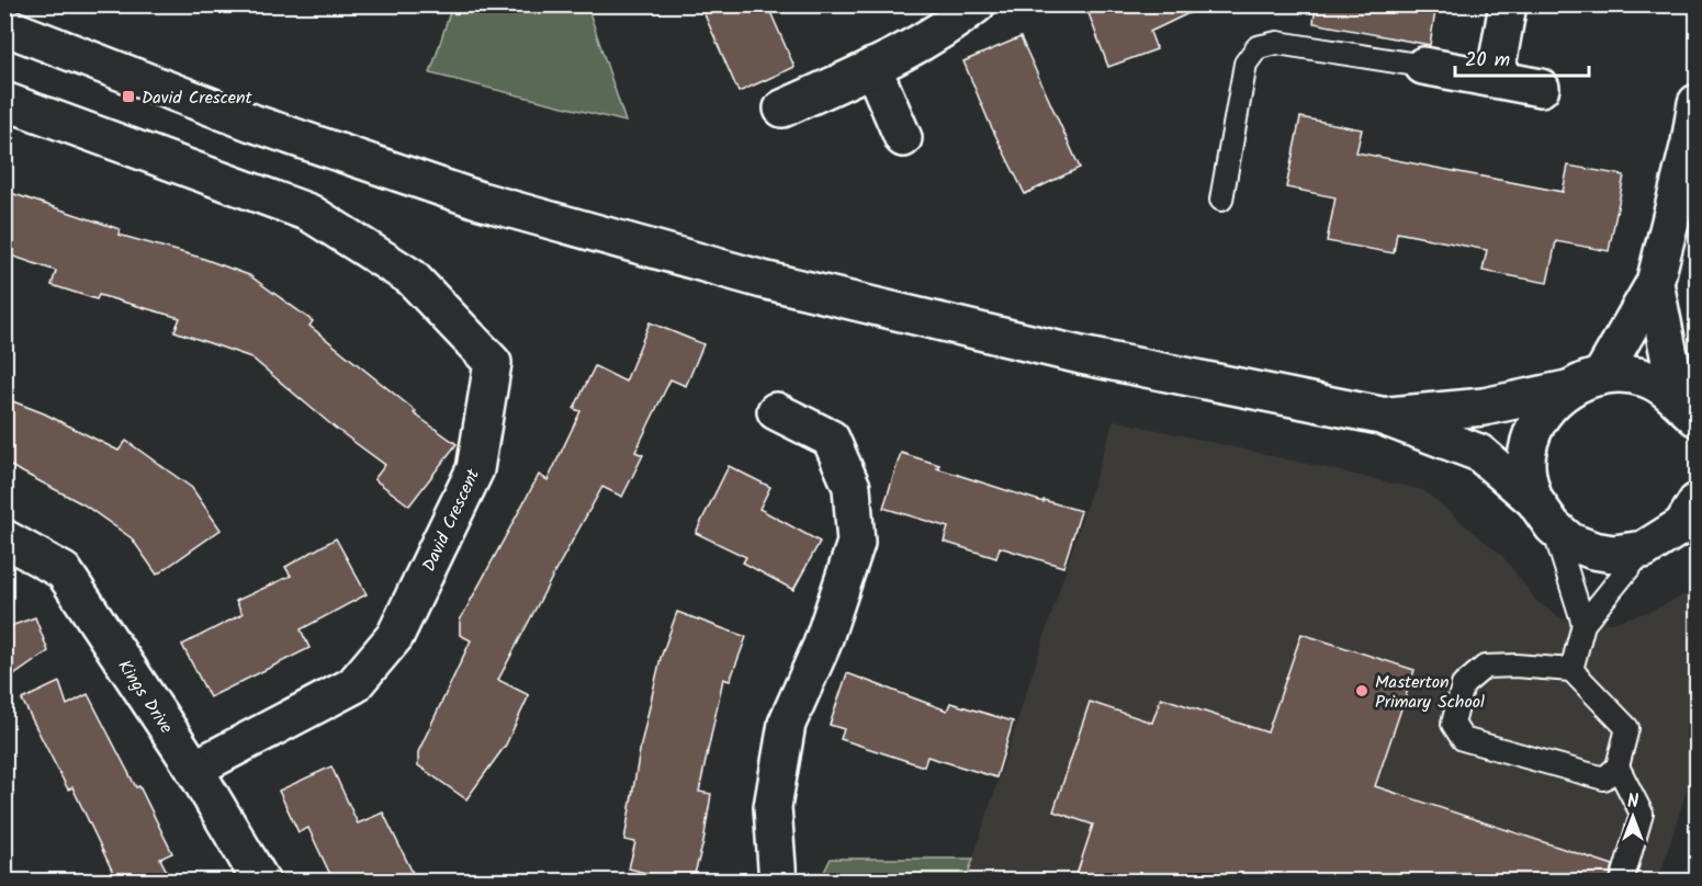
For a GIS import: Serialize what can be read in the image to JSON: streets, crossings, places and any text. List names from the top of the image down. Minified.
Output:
{"streets":{"street":["David Crescent","Kings Drive"]},"crossings":[["David Crescent","Kings Drive"]],"places":{"transit":["David Crescent"],"other":["Masterton Primary School"]},"scale_bar":"20 m","north":"top"}
